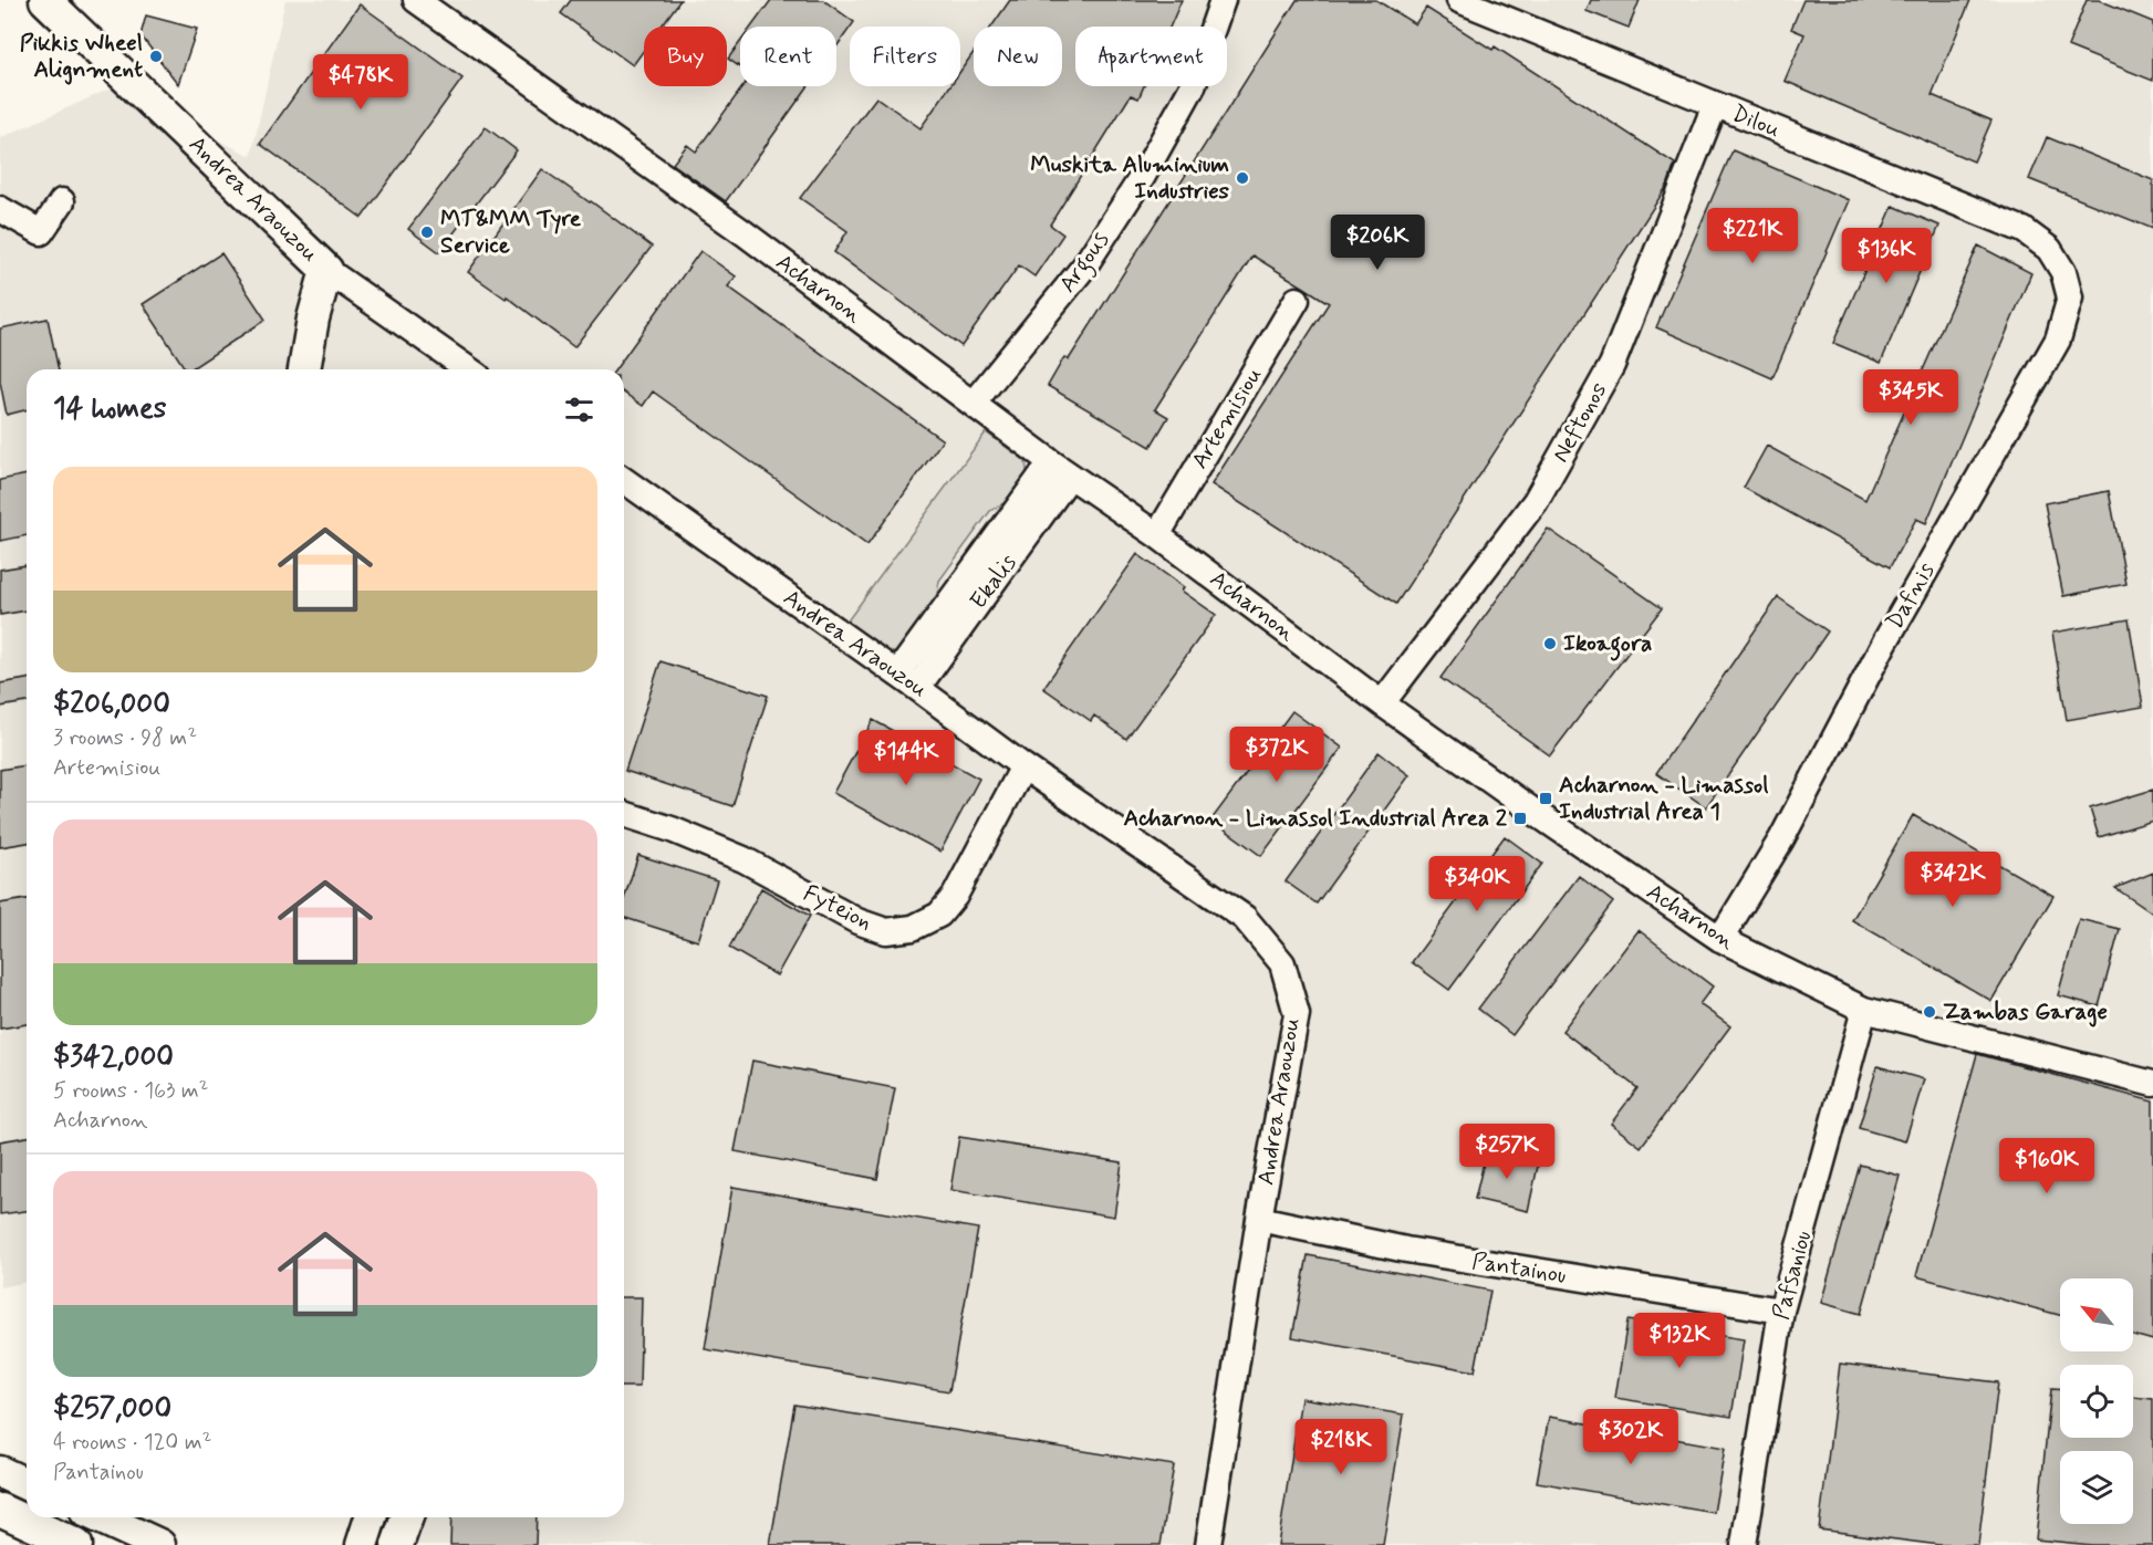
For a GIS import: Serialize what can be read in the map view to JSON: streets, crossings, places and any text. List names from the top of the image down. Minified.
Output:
{"streets":{"main road":["Andrea Araouzou"],"street":["Dilou","Argous","Acharnon","Artemisiou","Neftonos","Ekalis","Dafnis","Fyteion","Pantainou","Pafsaniou"]},"crossings":[["Dilou","Neftonos"],["Dilou","Dafnis"],["Andrea Araouzou","Ekalis"],["Andrea Araouzou","Fyteion"],["Andrea Araouzou","Pantainou"],["Argous","Acharnon"],["Acharnon","Artemisiou"],["Acharnon","Neftonos"],["Acharnon","Ekalis"],["Acharnon","Dafnis"],["Acharnon","Pafsaniou"],["Pantainou","Pafsaniou"]],"places":{"other":["Pikkis Wheel Alignment","Muskita Aluminium Industries","MT&MM Tyre Service","Ikoagora","Zambas Garage"],"transit":["Acharnon - Limassol Industrial Area 1","Acharnon - Limassol Industrial Area 2"]},"north":"top left","page":{"chip":["Buy","Rent","Filters","New","Apartment"],"price":["$478K","$221K","$206K","$136K","$345K","$372K","$144K","$342K","$340K","$257K","$160K","$132K","$302K","$218K"],"heading":"14 homes","list":[{"name":"$206,000","note":"3 rooms · 98 m² · Artemisiou"},{"name":"$342,000","note":"5 rooms · 163 m² · Acharnon"},{"name":"$257,000","note":"4 rooms · 120 m² · Pantainou"}]}}
